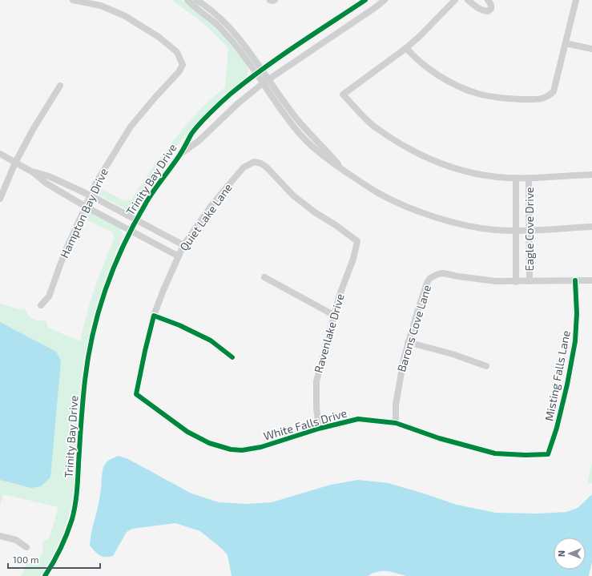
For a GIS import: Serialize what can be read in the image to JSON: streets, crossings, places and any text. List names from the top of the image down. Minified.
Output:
{"streets":{"street":["Trinity Bay Drive","Hampton Bay Drive","Quiet Lake Lane","Eagle Cove Drive","Barons Cove Lane","Ravenlake Drive","Misting Falls Lane","White Falls Drive"]},"crossings":[["Quiet Lake Lane","Ravenlake Drive"],["Quiet Lake Lane","White Falls Drive"],["Eagle Cove Drive","Barons Cove Lane"],["Barons Cove Lane","White Falls Drive"],["Ravenlake Drive","White Falls Drive"],["Misting Falls Lane","White Falls Drive"]],"scale_bar":"100 m","north":"left"}
